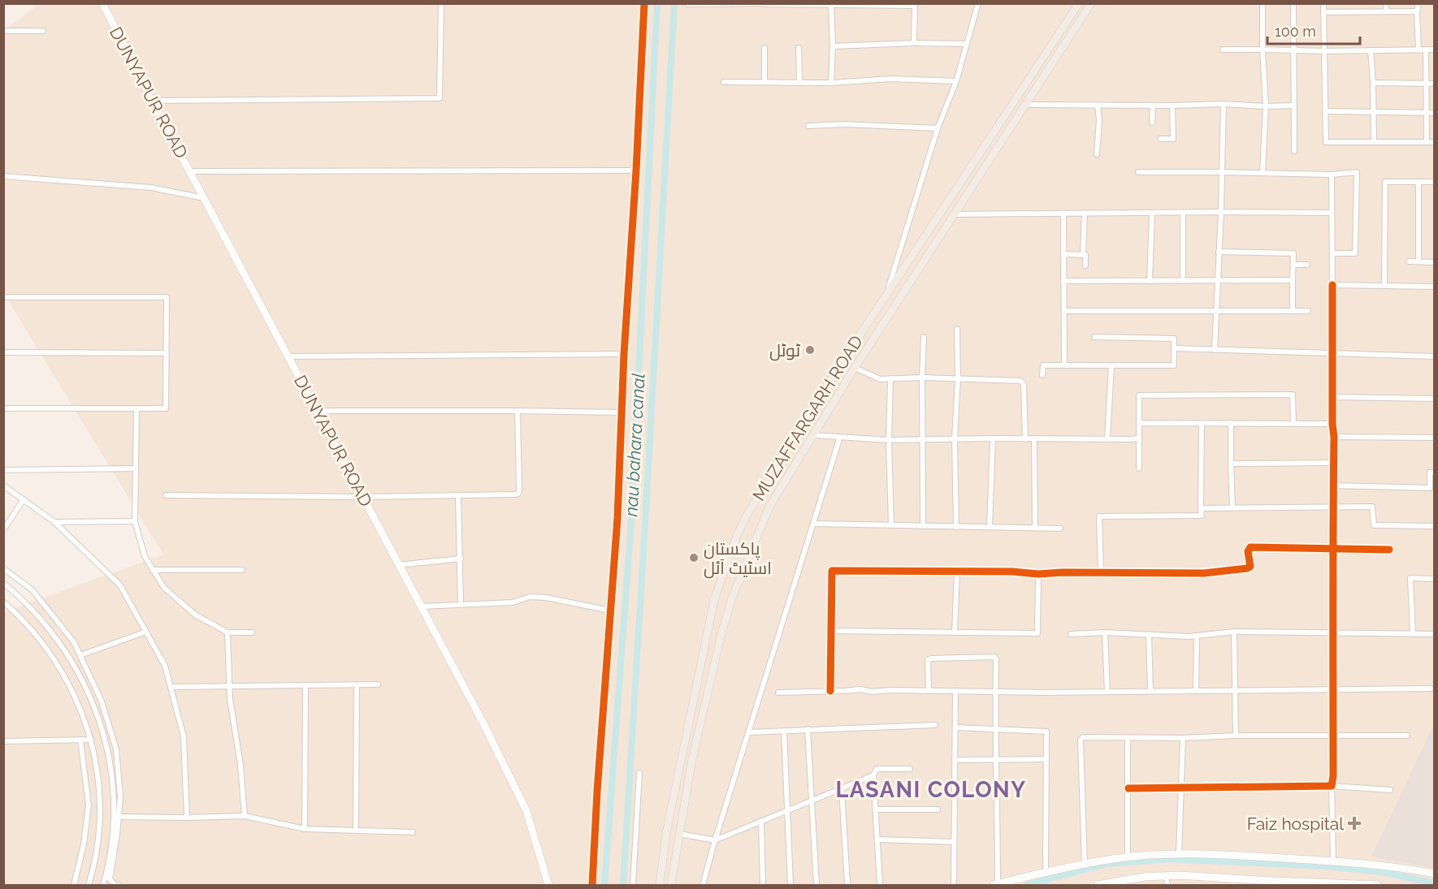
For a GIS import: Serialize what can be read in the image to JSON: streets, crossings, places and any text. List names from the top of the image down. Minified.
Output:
{"streets":{"main road":["DUNYAPUR ROAD","MUZAFFARGARH ROAD"]},"districts":["LASANI COLONY"],"water":["nau bahara canal"],"places":{"other":["ٹوٹل","پاکستان اسٹیٹ آئل"],"health":["Faiz hospital"]},"scale_bar":"100 m"}
